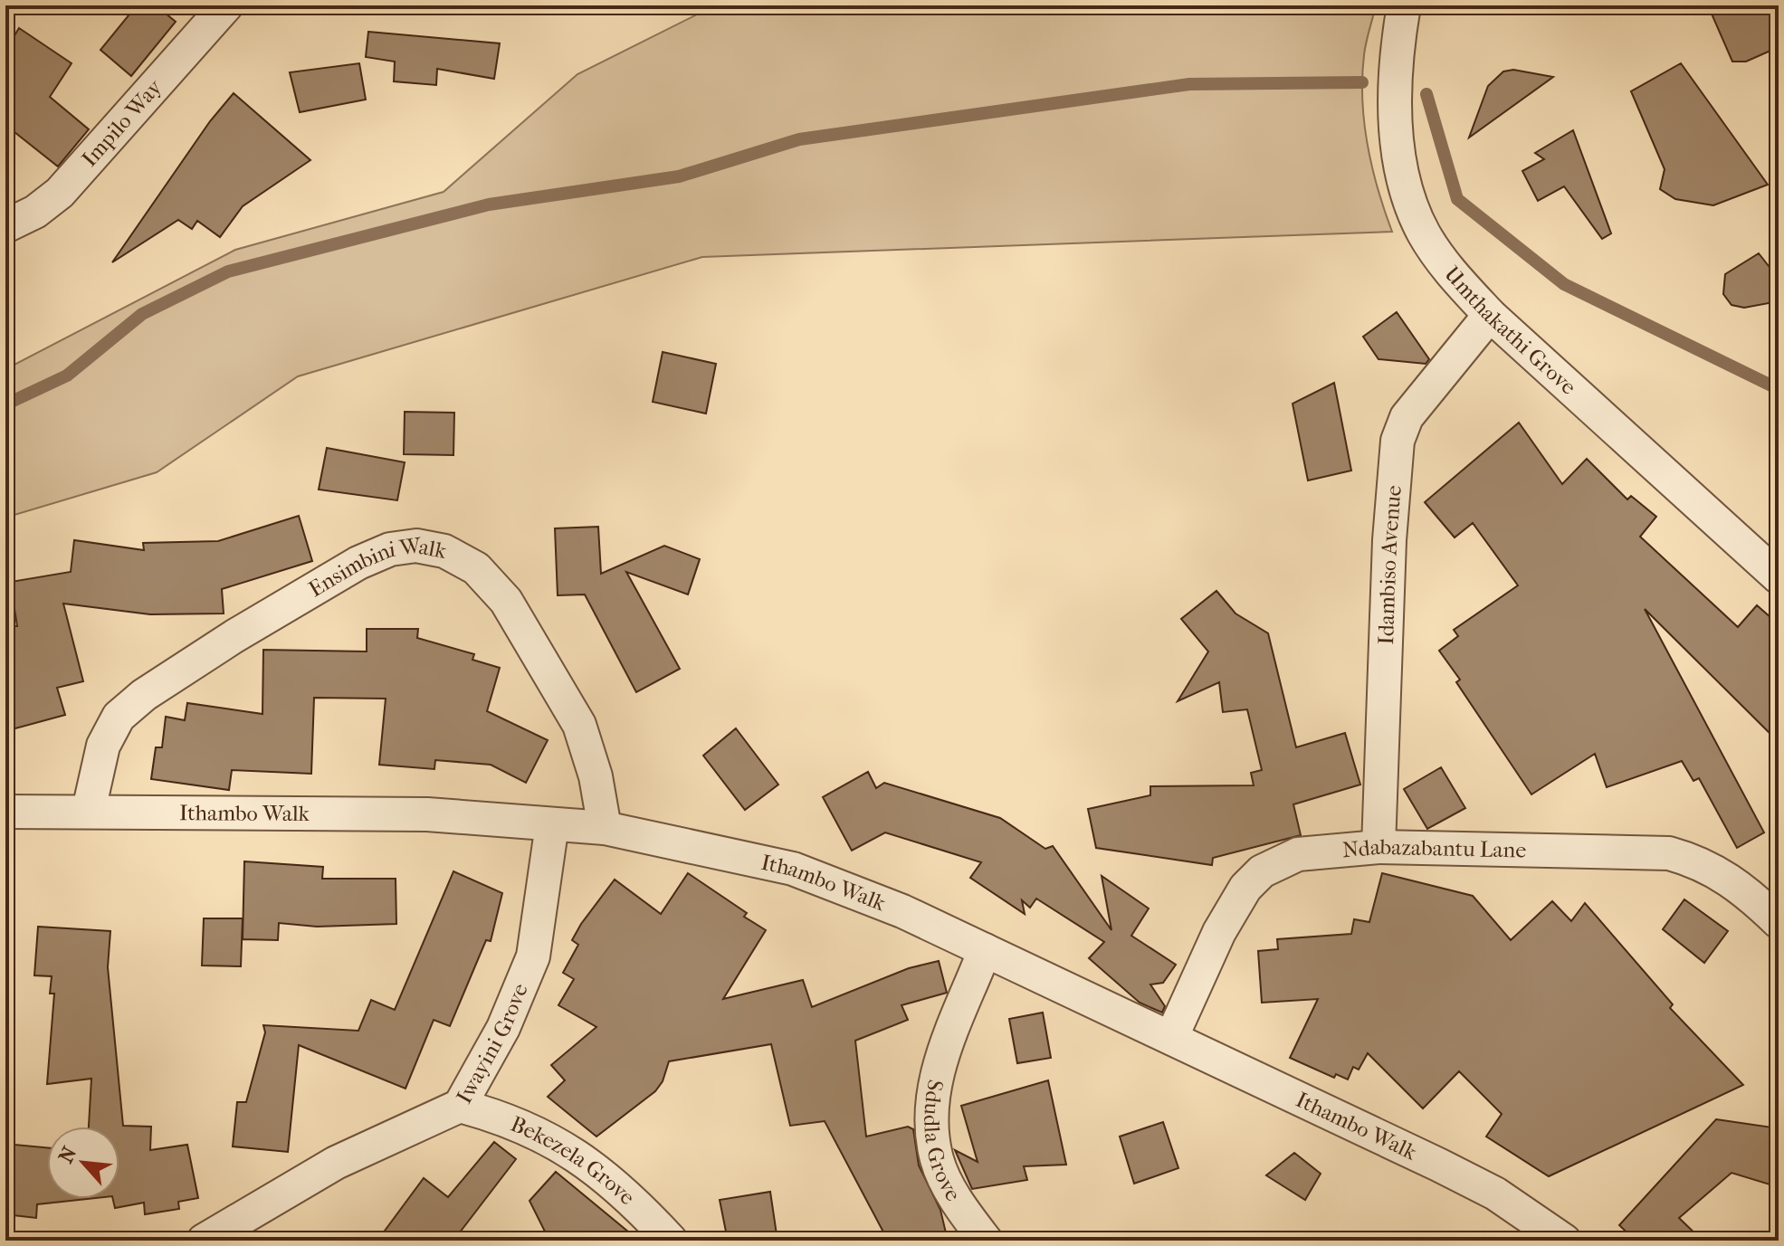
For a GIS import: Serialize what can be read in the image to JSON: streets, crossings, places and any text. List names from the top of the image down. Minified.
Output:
{"streets":{"street":["Impilo Way","Umthakathi Grove","Idambiso Avenue","Ensimbini Walk","Ithambo Walk","Ndabazabantu Lane","Iwayini Grove","Sdudla Grove","Bekezela Grove"]},"crossings":[["Umthakathi Grove","Idambiso Avenue"],["Idambiso Avenue","Ndabazabantu Lane"],["Ensimbini Walk","Ithambo Walk"],["Ithambo Walk","Ndabazabantu Lane"],["Ithambo Walk","Iwayini Grove"],["Ithambo Walk","Sdudla Grove"],["Iwayini Grove","Bekezela Grove"]],"north":"top left"}
